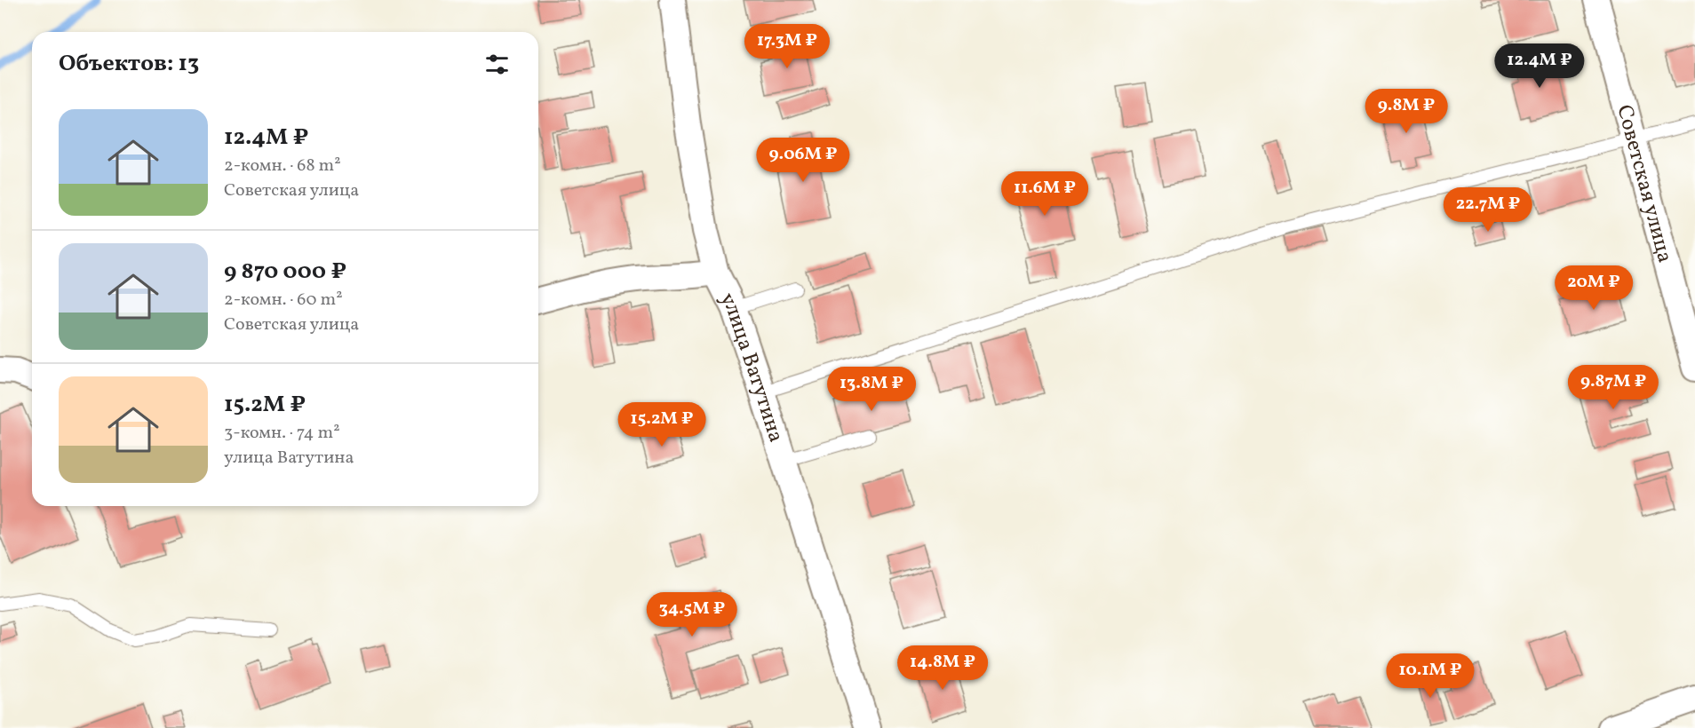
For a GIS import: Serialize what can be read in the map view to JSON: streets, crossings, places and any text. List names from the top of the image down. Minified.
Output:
{"streets":{"street":["Советская улица","улица Ватутина"]},"page":{"price":["17.3M ₽","12.4M ₽","9.8M ₽","9.06M ₽","11.6M ₽","22.7M ₽","20M ₽","9.87M ₽","13.8M ₽","15.2M ₽","34.5M ₽","14.8M ₽","10.1M ₽"],"heading":"Объектов: 13","list":[{"name":"12.4M ₽","note":"2-комн. · 68 m² · Советская улица"},{"name":"9 870 000 ₽","note":"2-комн. · 60 m² · Советская улица"},{"name":"15.2M ₽","note":"3-комн. · 74 m² · улица Ватутина"}]}}
